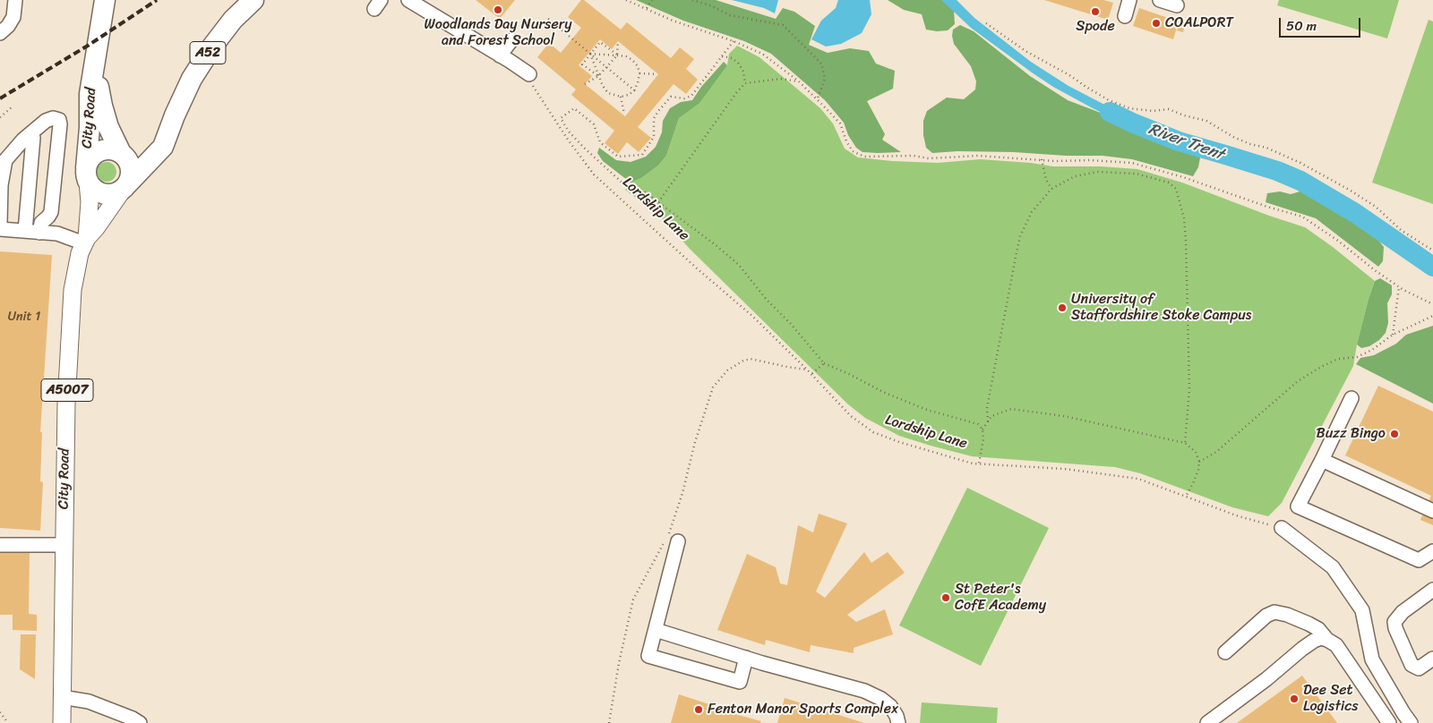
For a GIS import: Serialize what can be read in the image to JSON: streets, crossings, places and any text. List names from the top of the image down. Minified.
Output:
{"streets":{"highway":["A52","City Road","A5007"],"path":["Lordship Lane"]},"crossings":[["A52","City Road"],["A52","A5007"],["City Road","A5007"]],"water":["River Trent"],"places":["Woodlands Day Nursery and Forest School","Spode","COALPORT","University of Staffordshire Stoke Campus","Buzz Bingo","St Peter's CofE Academy","Dee Set Logistics","Fenton Manor Sports Complex"],"house_numbers":["Unit 1"],"scale_bar":"50 m"}
